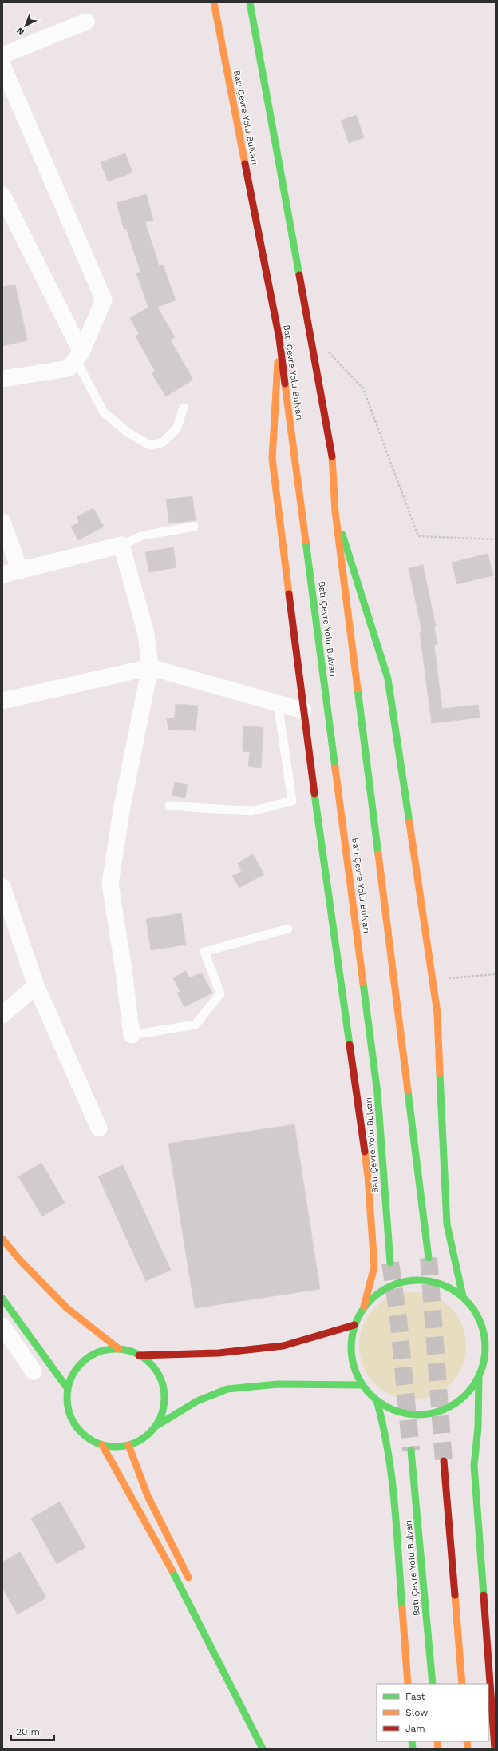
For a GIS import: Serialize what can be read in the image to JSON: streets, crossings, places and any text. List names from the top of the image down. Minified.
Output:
{"streets":{"main road":["Batı Çevre Yolu Bulvarı"]},"legend":["Fast","Slow","Jam"],"scale_bar":"20 m","north":"bottom left"}
